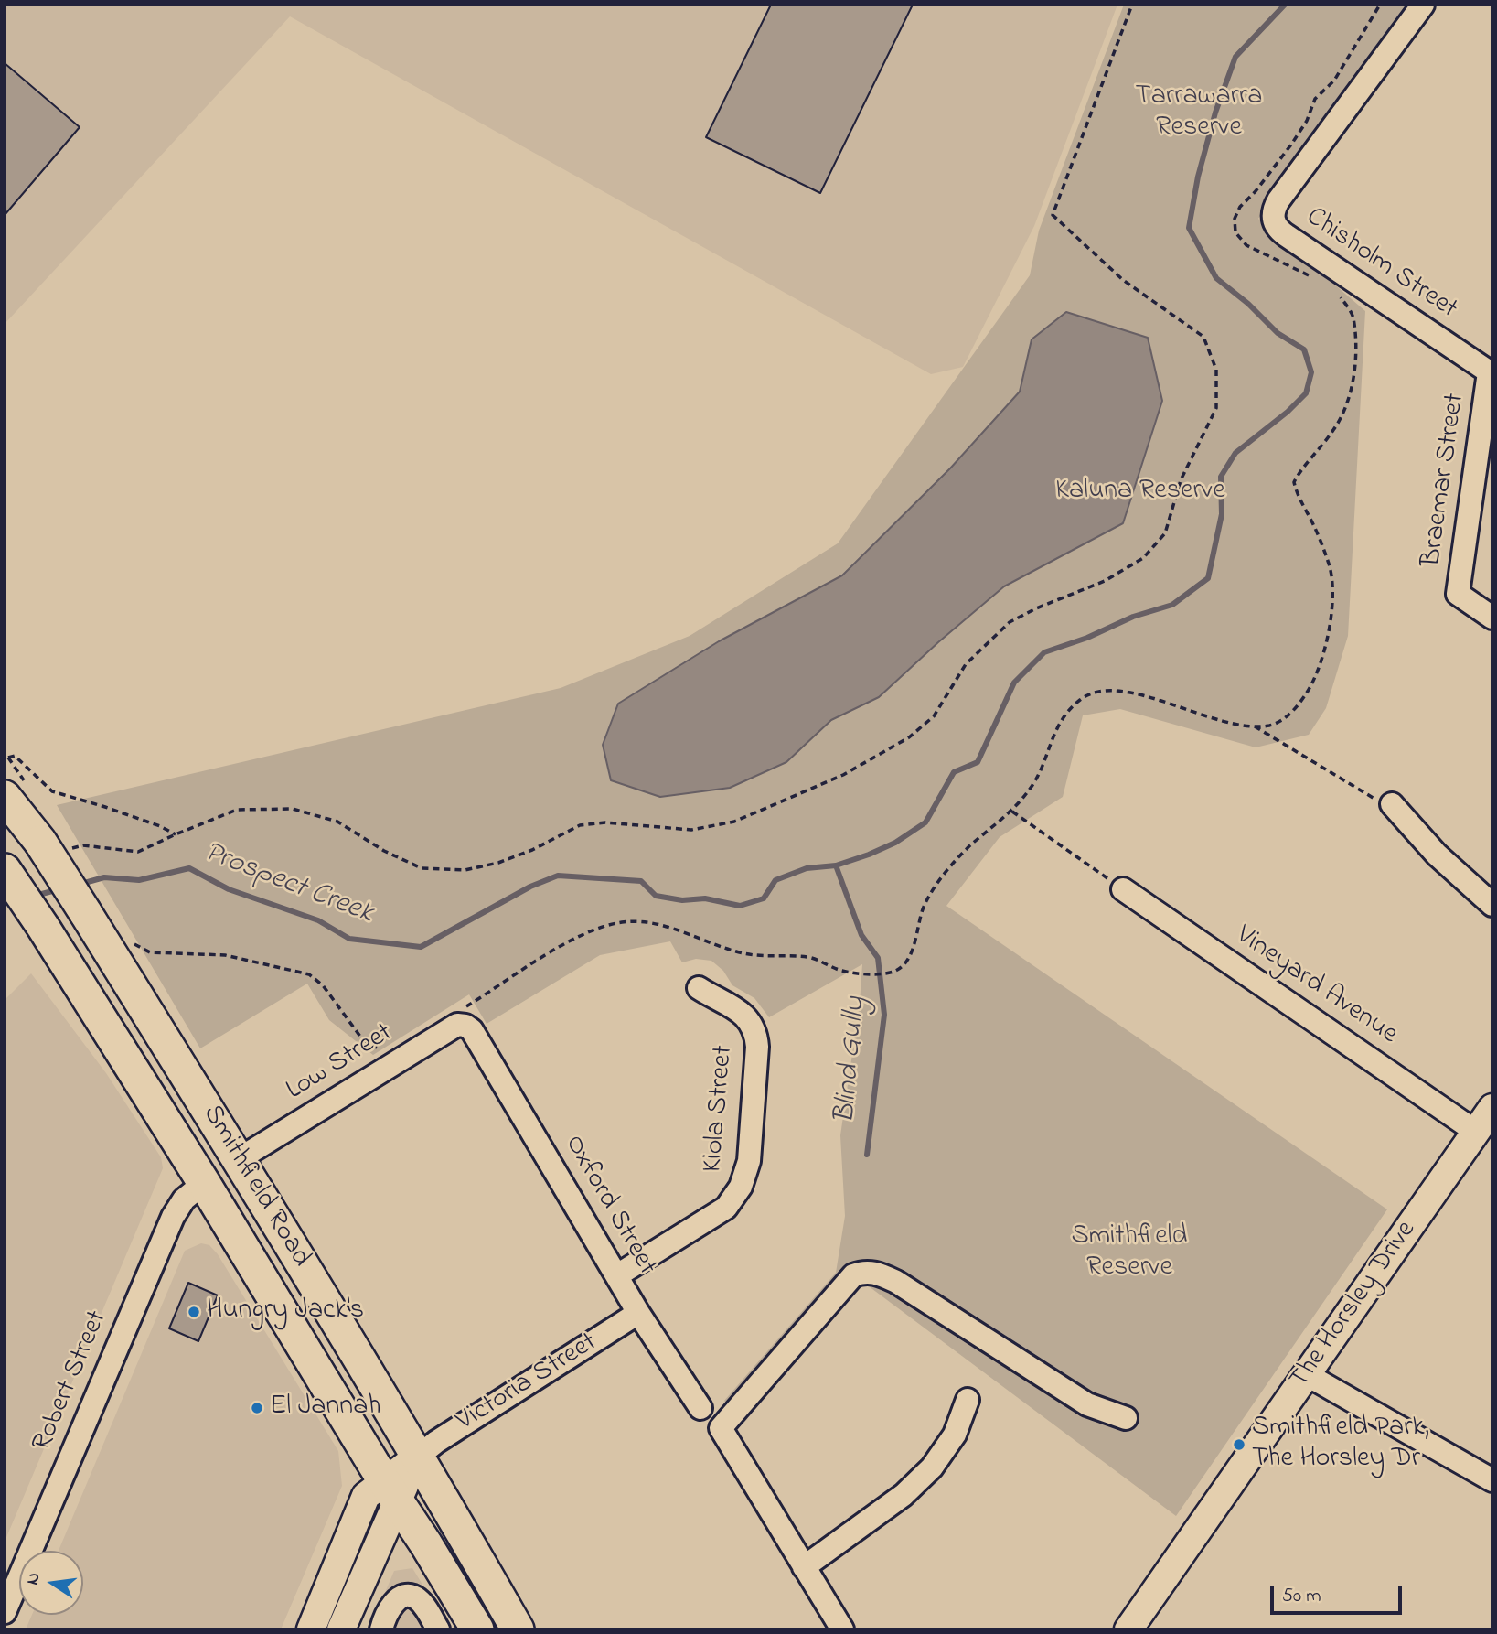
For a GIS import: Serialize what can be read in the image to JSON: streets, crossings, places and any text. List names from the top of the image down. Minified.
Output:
{"streets":{"highway":["Smithfield Road"],"main road":["The Horsley Drive","Victoria Street"],"street":["Chisholm Street","Braemar Street","Vineyard Avenue","Low Street","Kiola Street","Oxford Street","Robert Street"]},"crossings":[["Chisholm Street","Braemar Street"],["Vineyard Avenue","The Horsley Drive"],["Low Street","Smithfield Road"],["Low Street","Oxford Street"],["Kiola Street","Oxford Street"],["Smithfield Road","Robert Street"],["Smithfield Road","Victoria Street"],["Oxford Street","Victoria Street"]],"water":["Prospect Creek","Blind Gully"],"parks":["Tarrawarra Reserve","Kaluna Reserve","Smithfield Reserve"],"places":["Hungry Jack's","El Jannah","Smithfield Park, The Horsley Dr"],"scale_bar":"50 m","north":"left"}
